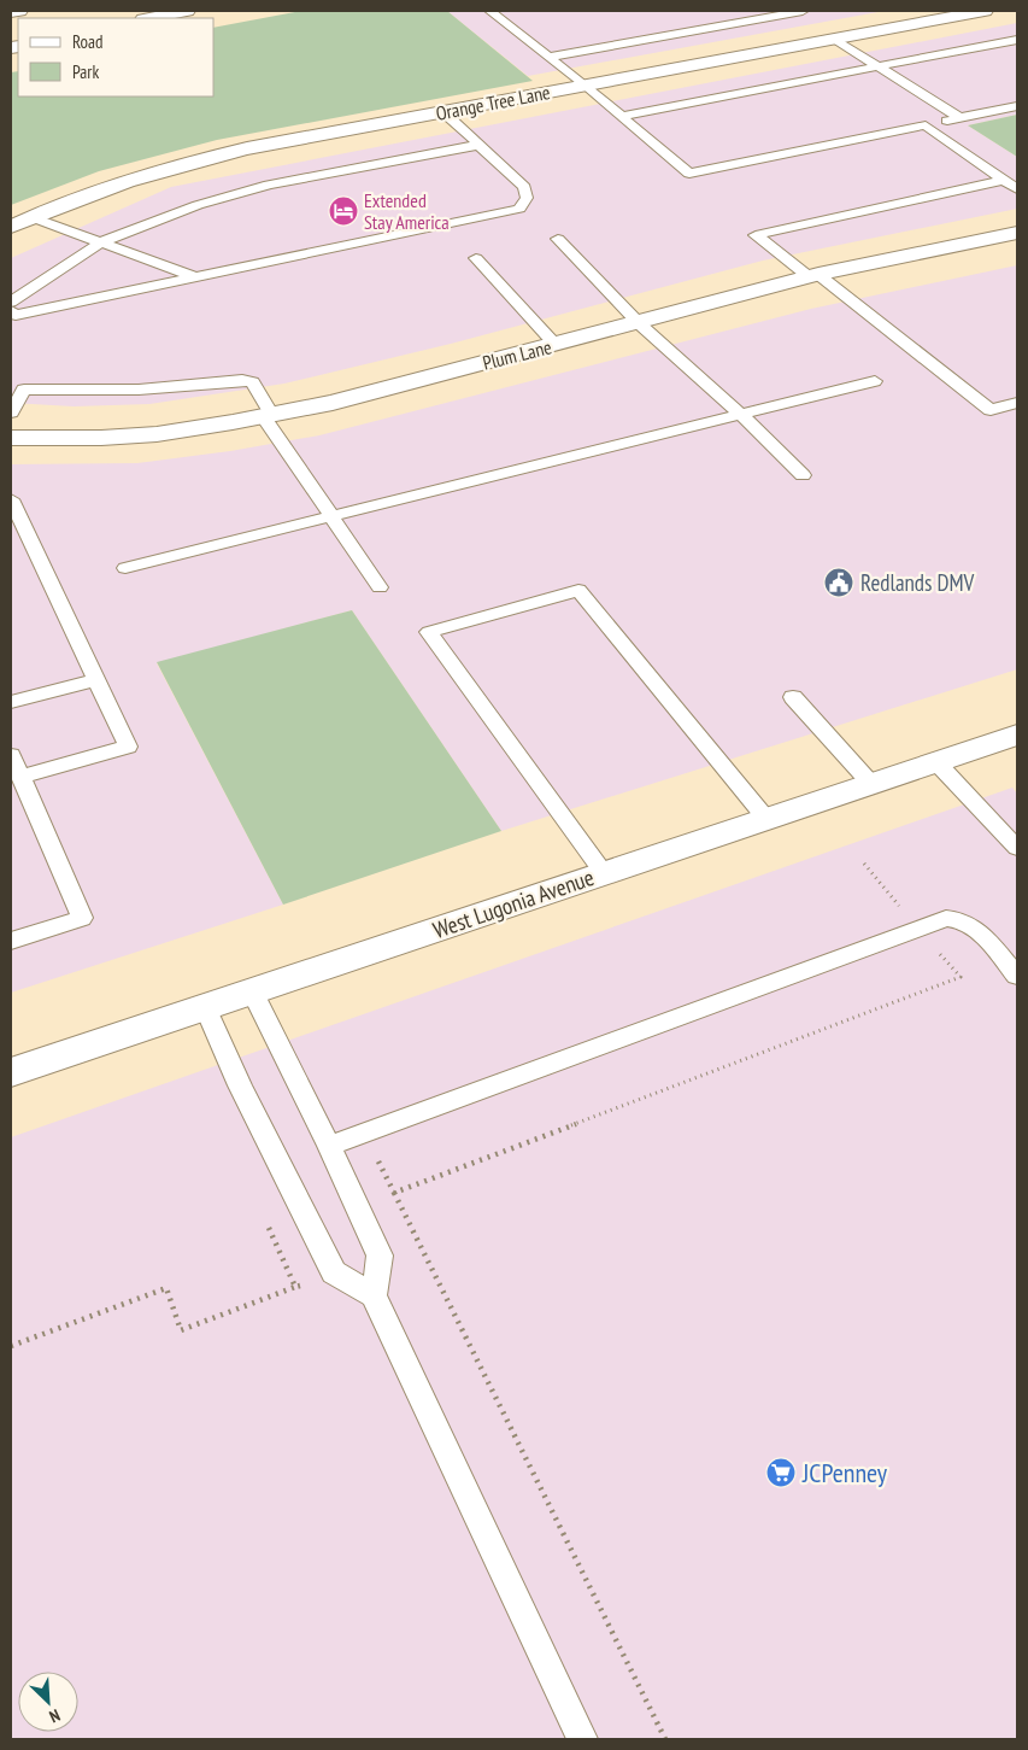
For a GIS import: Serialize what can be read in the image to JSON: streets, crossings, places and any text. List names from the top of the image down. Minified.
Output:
{"streets":{"main road":["Orange Tree Lane","Plum Lane","West Lugonia Avenue"]},"places":{"hotel":["Extended Stay America"],"public building":["Redlands DMV"],"supermarket":["JCPenney"]},"legend":["Road","Park"],"north":"bottom right"}
